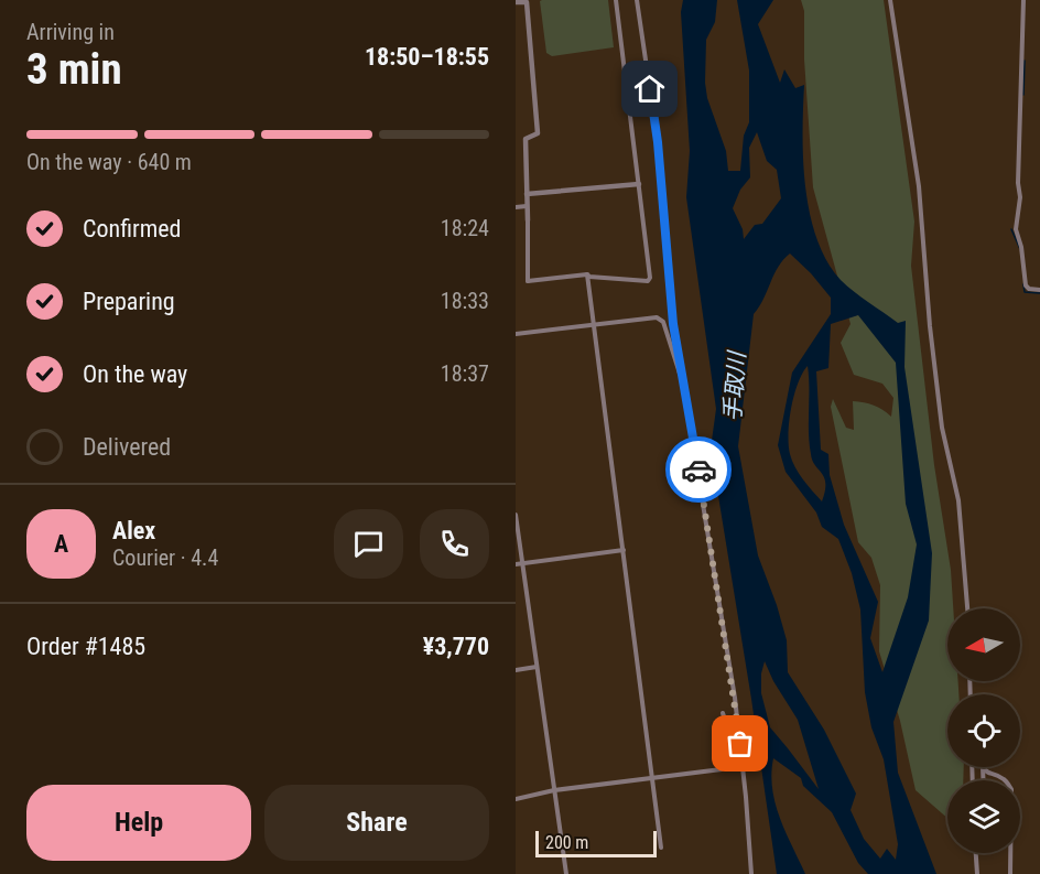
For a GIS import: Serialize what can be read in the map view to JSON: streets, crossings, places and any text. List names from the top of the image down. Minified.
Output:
{"water":["手取川"],"scale_bar":"200 m","north":"left","page":{"heading":["3 min","Arriving in","18:50–18:55"],"panel":["Alex","Courier · 4.4","Order #1485","¥3,770"],"bar":"On the way · 640 m","list":[["Confirmed","18:24"],["Preparing","18:33"],["On the way","18:37"],"Delivered"],"round":"A","buttons":["Help","Share"],"scale":"200 m"}}
